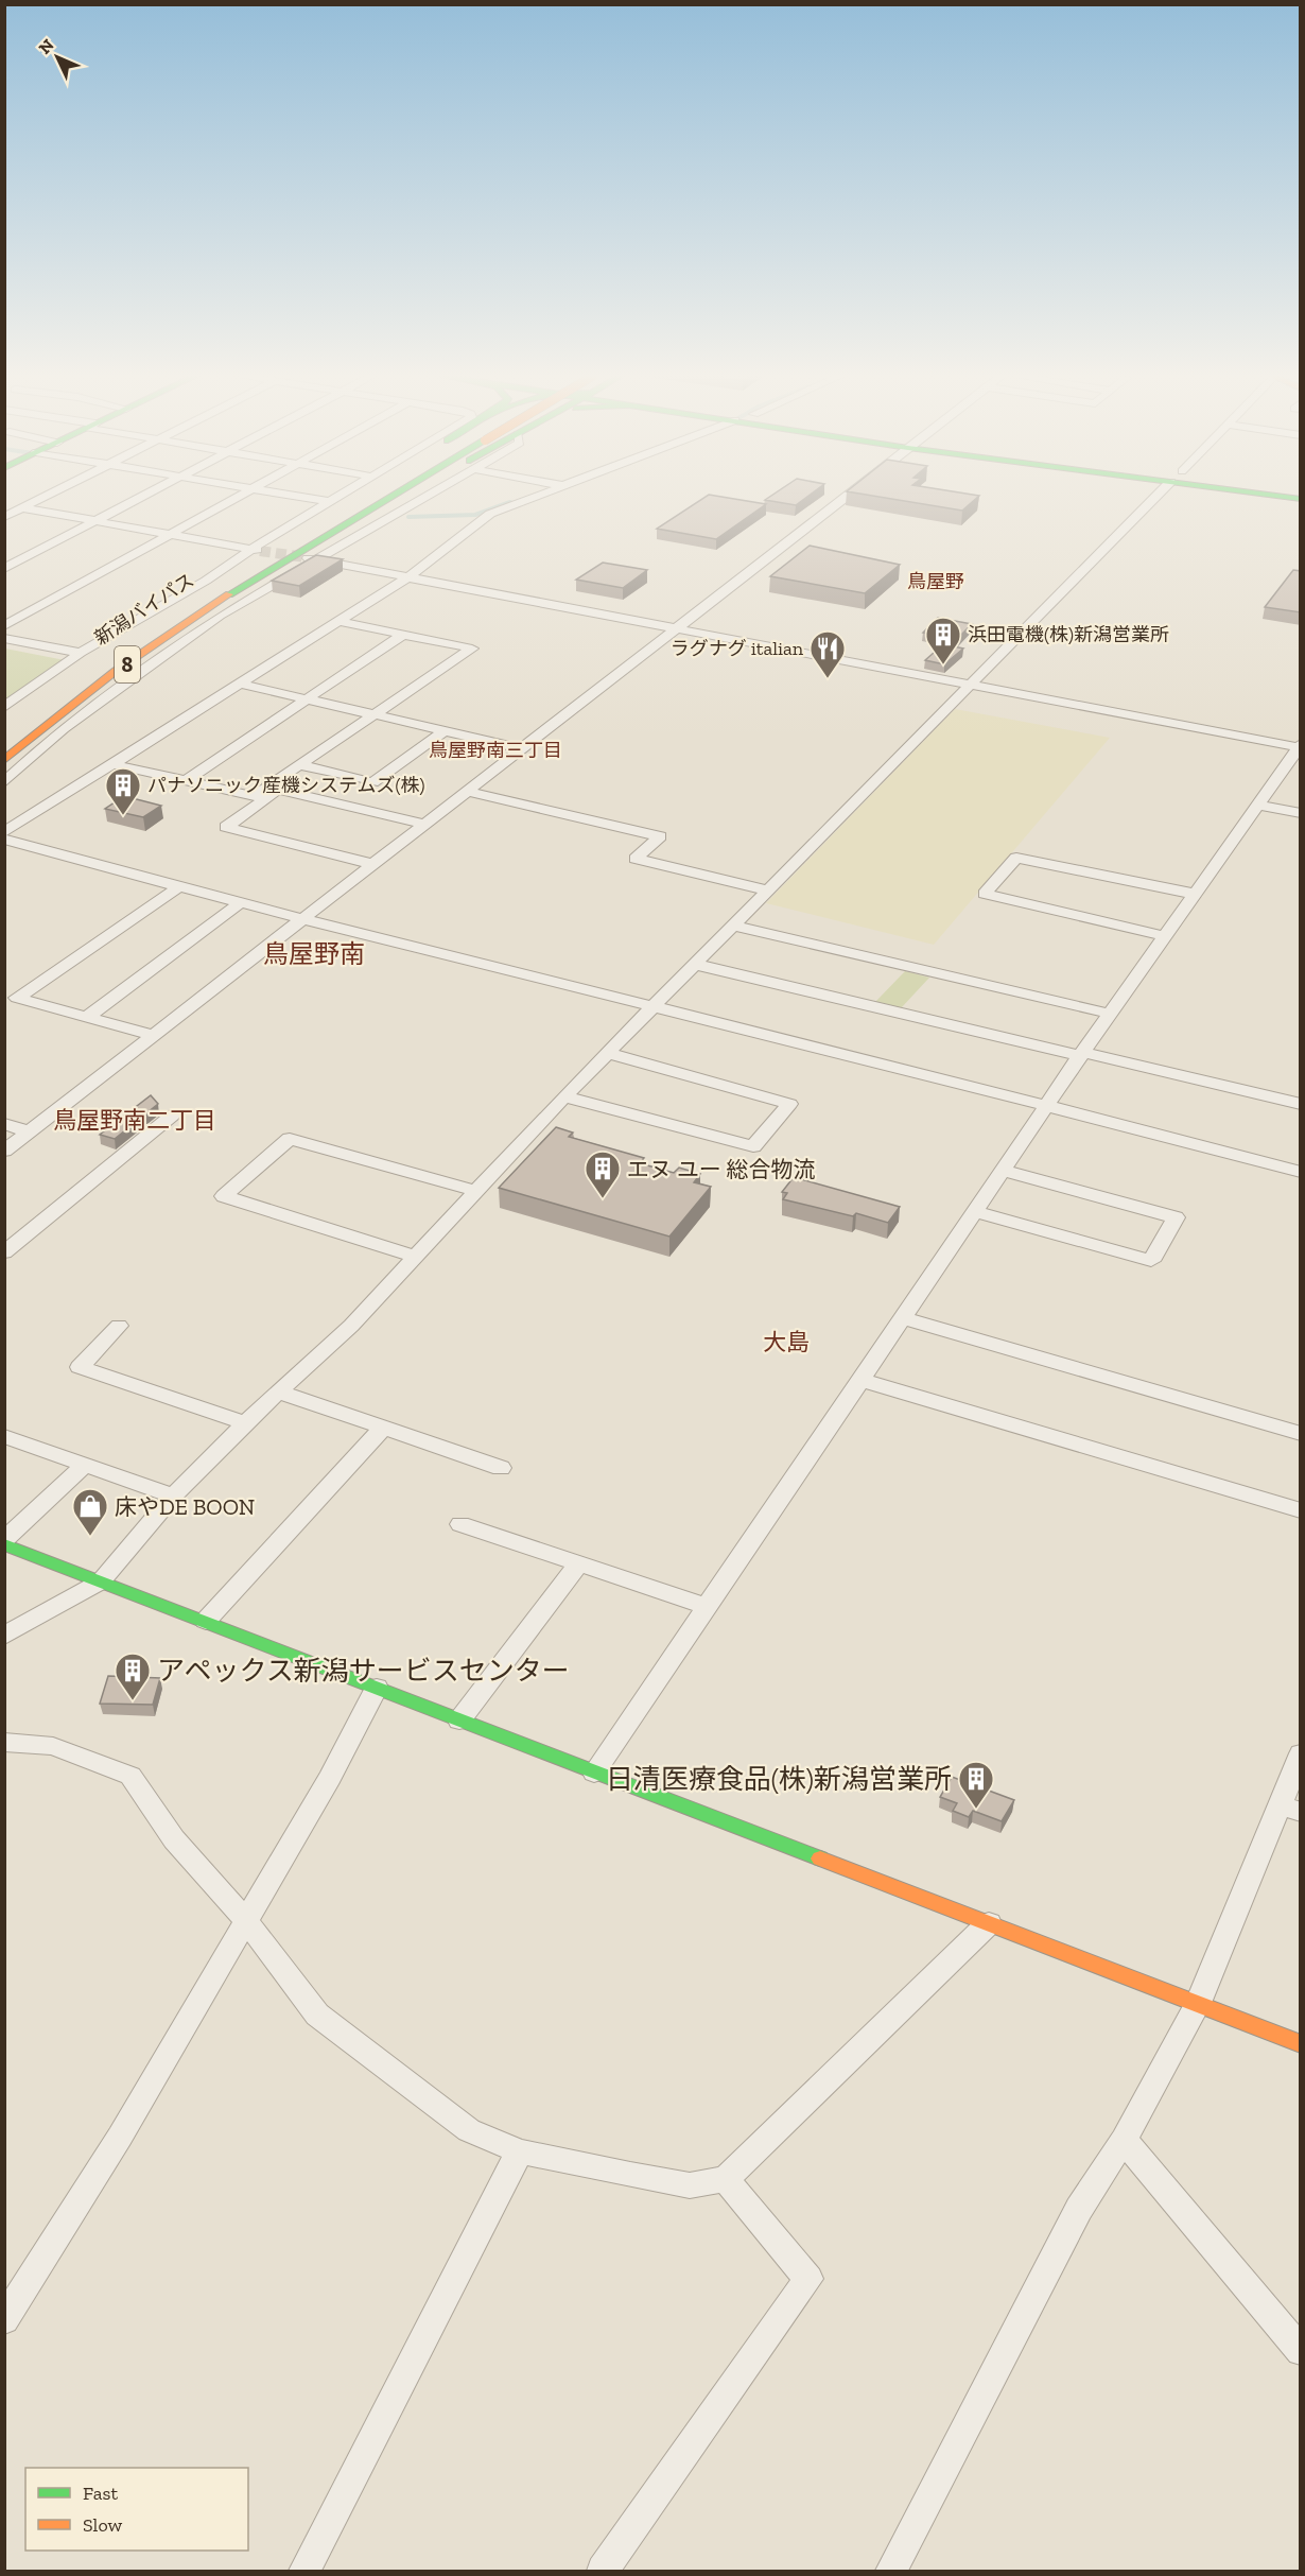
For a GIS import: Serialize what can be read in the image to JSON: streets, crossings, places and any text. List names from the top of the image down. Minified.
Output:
{"streets":{"main road":["新潟バイパス","8"]},"districts":["鳥屋野","鳥屋野南三丁目","鳥屋野南","鳥屋野南二丁目","大島"],"places":{"building":["浜田電機(株)新潟営業所","パナソニック産機システムズ(株)","エヌ ユー 総合物流","アペックス新潟サービスセンター","日清医療食品(株)新潟営業所"],"restaurant":["ラグナグ italian"],"shop":["床やDE BOON"]},"legend":["Fast","Slow"],"north":"top left"}
